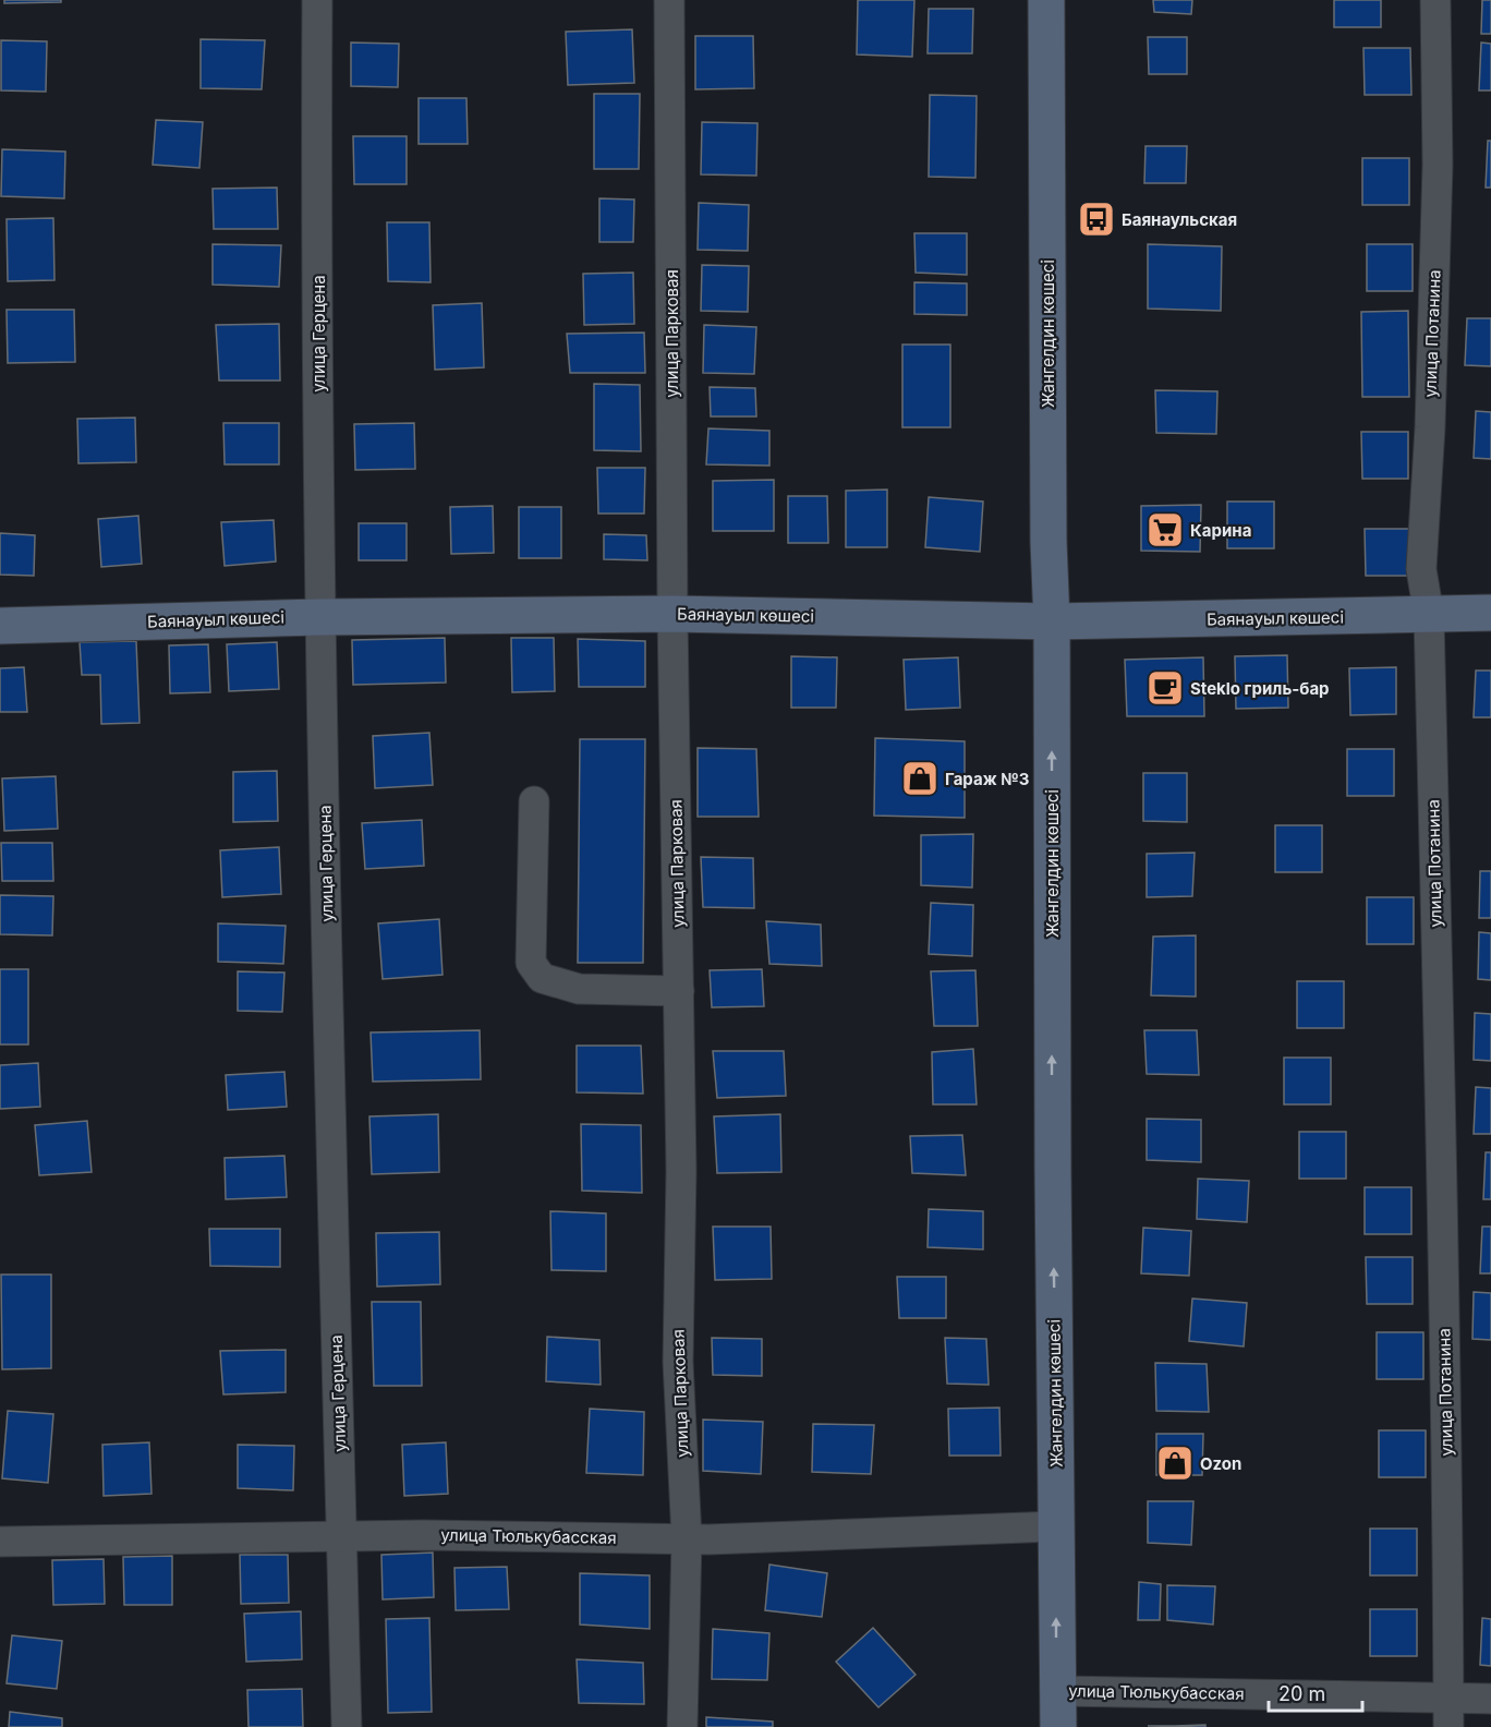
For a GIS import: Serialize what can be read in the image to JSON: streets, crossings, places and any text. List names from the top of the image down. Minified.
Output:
{"streets":{"main road":["Жангелдин көшесі","Баянауыл көшесі"],"street":["улица Герцена","улица Парковая","улица Потанина","улица Тюлькубасская"]},"crossings":[["улица Герцена","Баянауыл көшесі"],["улица Герцена","улица Тюлькубасская"],["улица Парковая","Баянауыл көшесі"],["улица Парковая","улица Тюлькубасская"],["Жангелдин көшесі","Баянауыл көшесі"],["Жангелдин көшесі","улица Тюлькубасская"],["улица Потанина","Баянауыл көшесі"],["улица Потанина","улица Тюлькубасская"]],"one_way":["Жангелдин көшесі"],"places":{"bus stop":["Баянаульская"],"supermarket":["Карина"],"cafe":["Steklo гриль-бар"],"shop":["Гараж №3","Ozon"]},"scale_bar":"20 m"}
